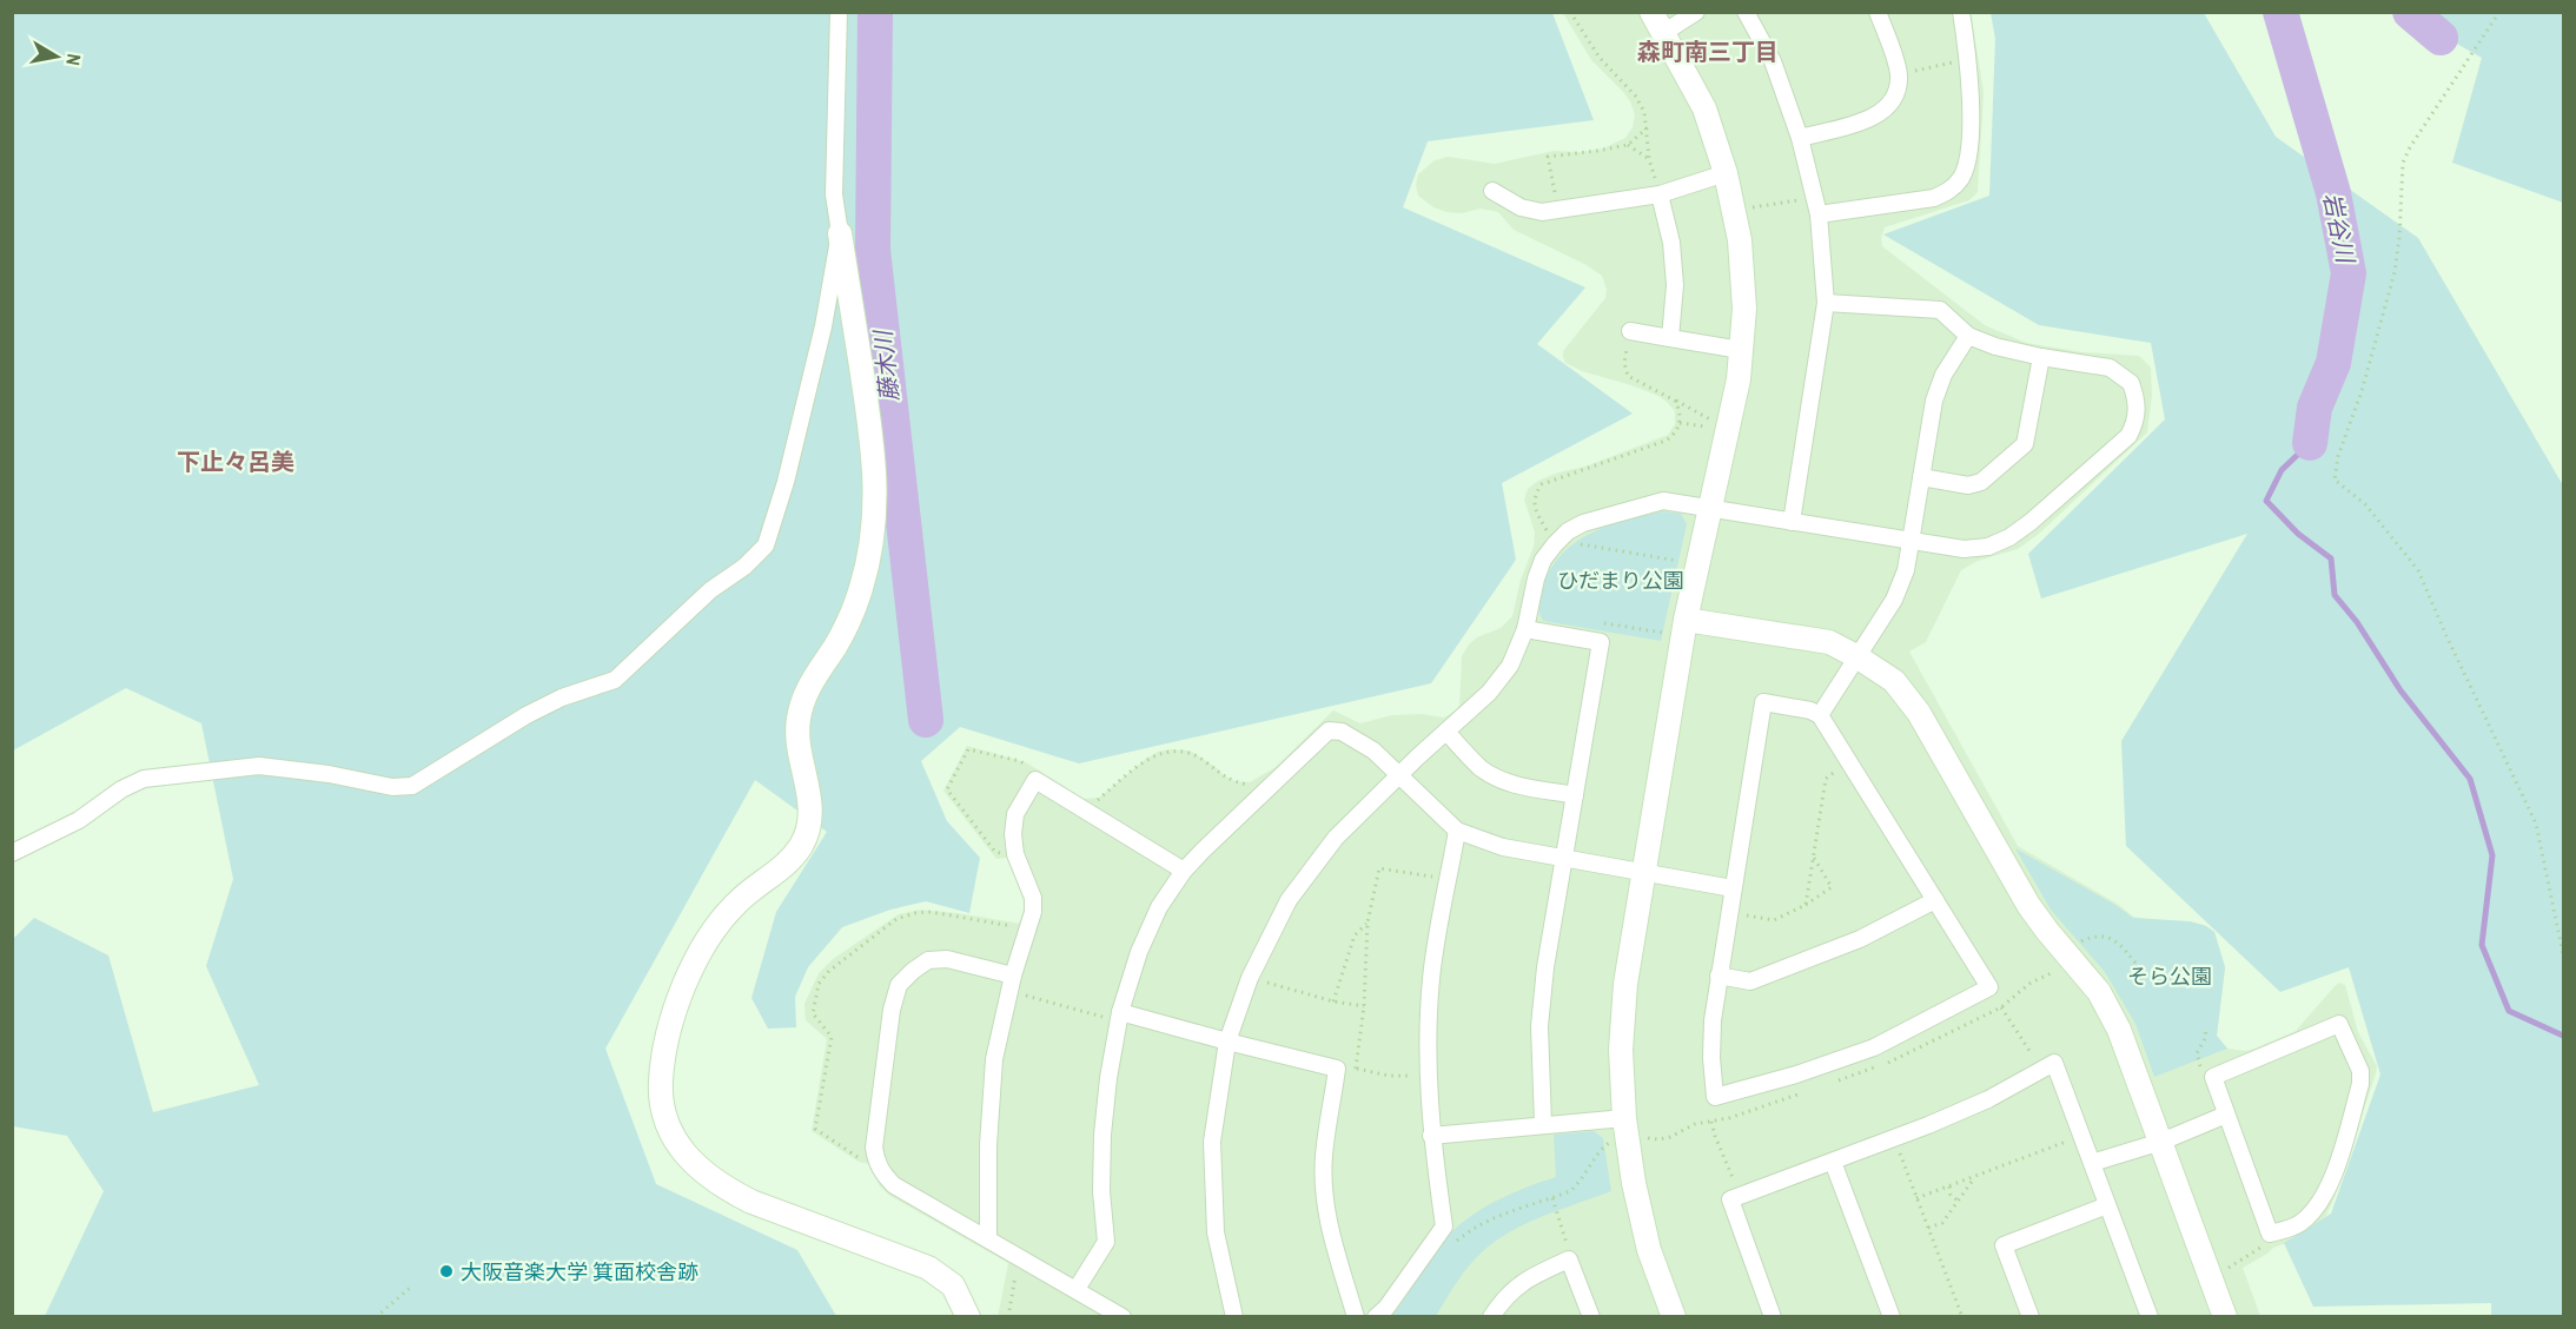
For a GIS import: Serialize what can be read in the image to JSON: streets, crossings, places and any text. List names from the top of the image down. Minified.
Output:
{"districts":["森町南三丁目","下止々呂美"],"water":["岩谷川","藤木川"],"parks":["ひだまり公園","そら公園"],"places":["大阪音楽大学 箕面校舎跡"],"north":"right"}
